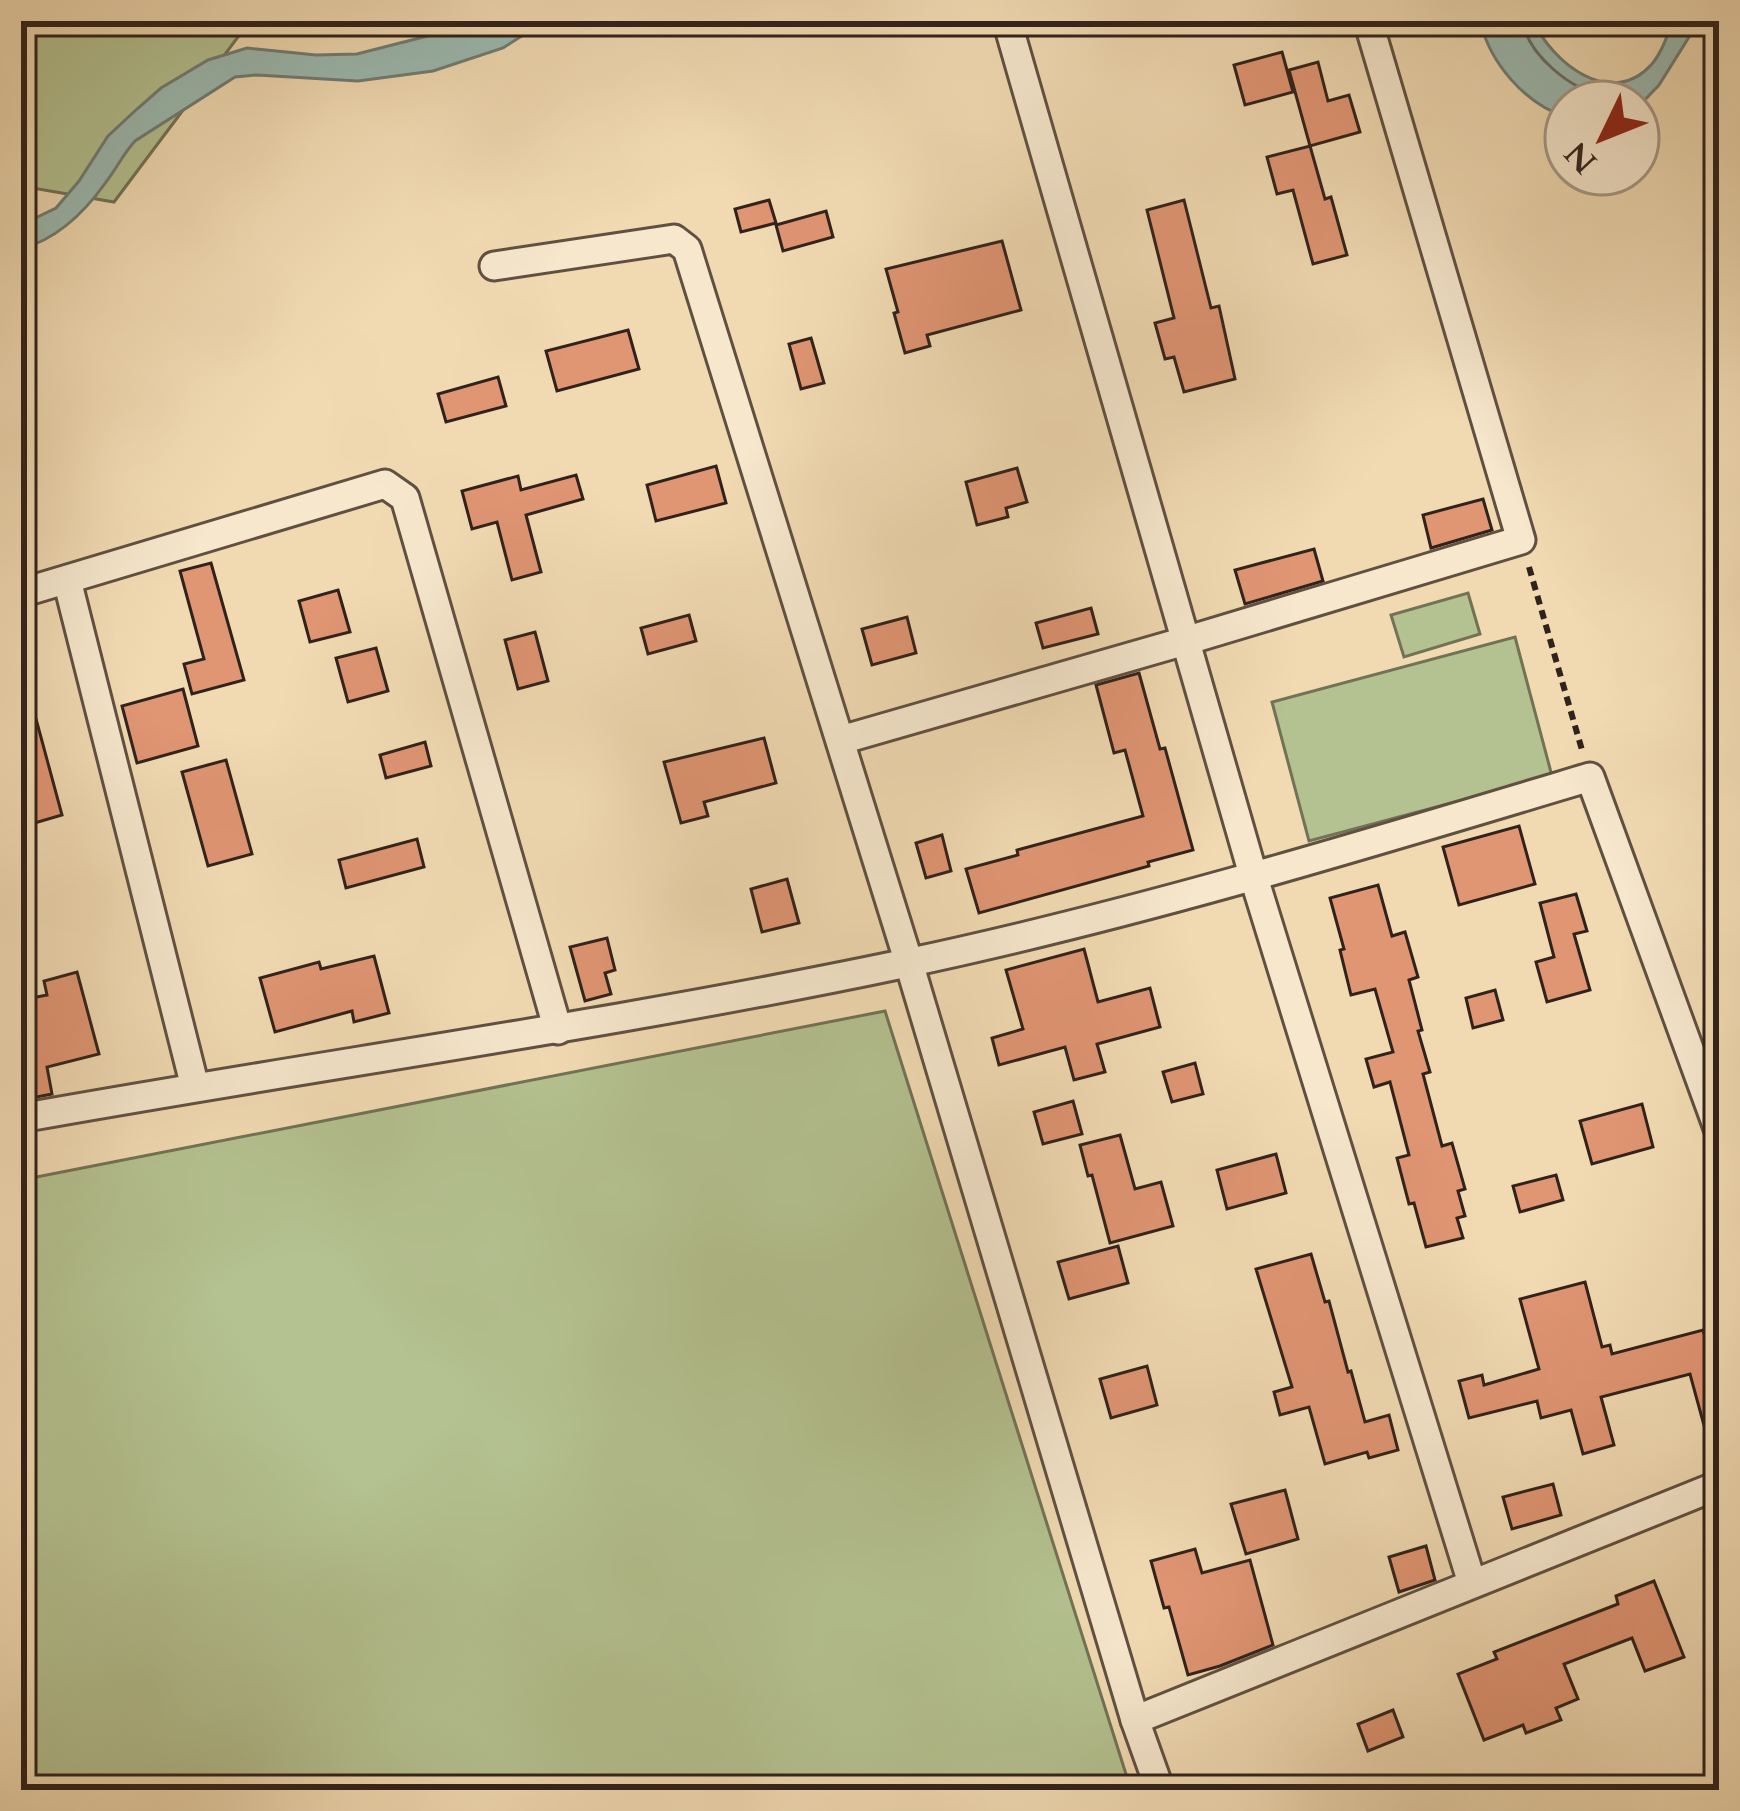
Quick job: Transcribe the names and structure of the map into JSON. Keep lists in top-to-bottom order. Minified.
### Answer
{"north":"bottom left"}
